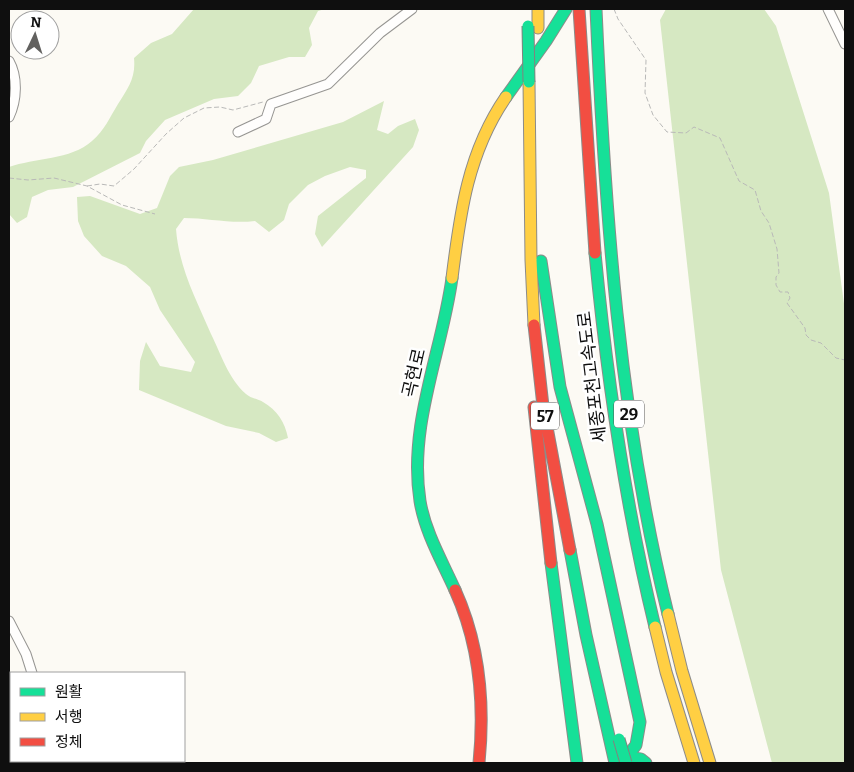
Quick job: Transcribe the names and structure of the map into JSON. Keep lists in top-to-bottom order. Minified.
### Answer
{"streets":{"main road":["곡현로","세종포천고속도로","29","57"]},"legend":["원활","서행","정체"],"north":"top"}
